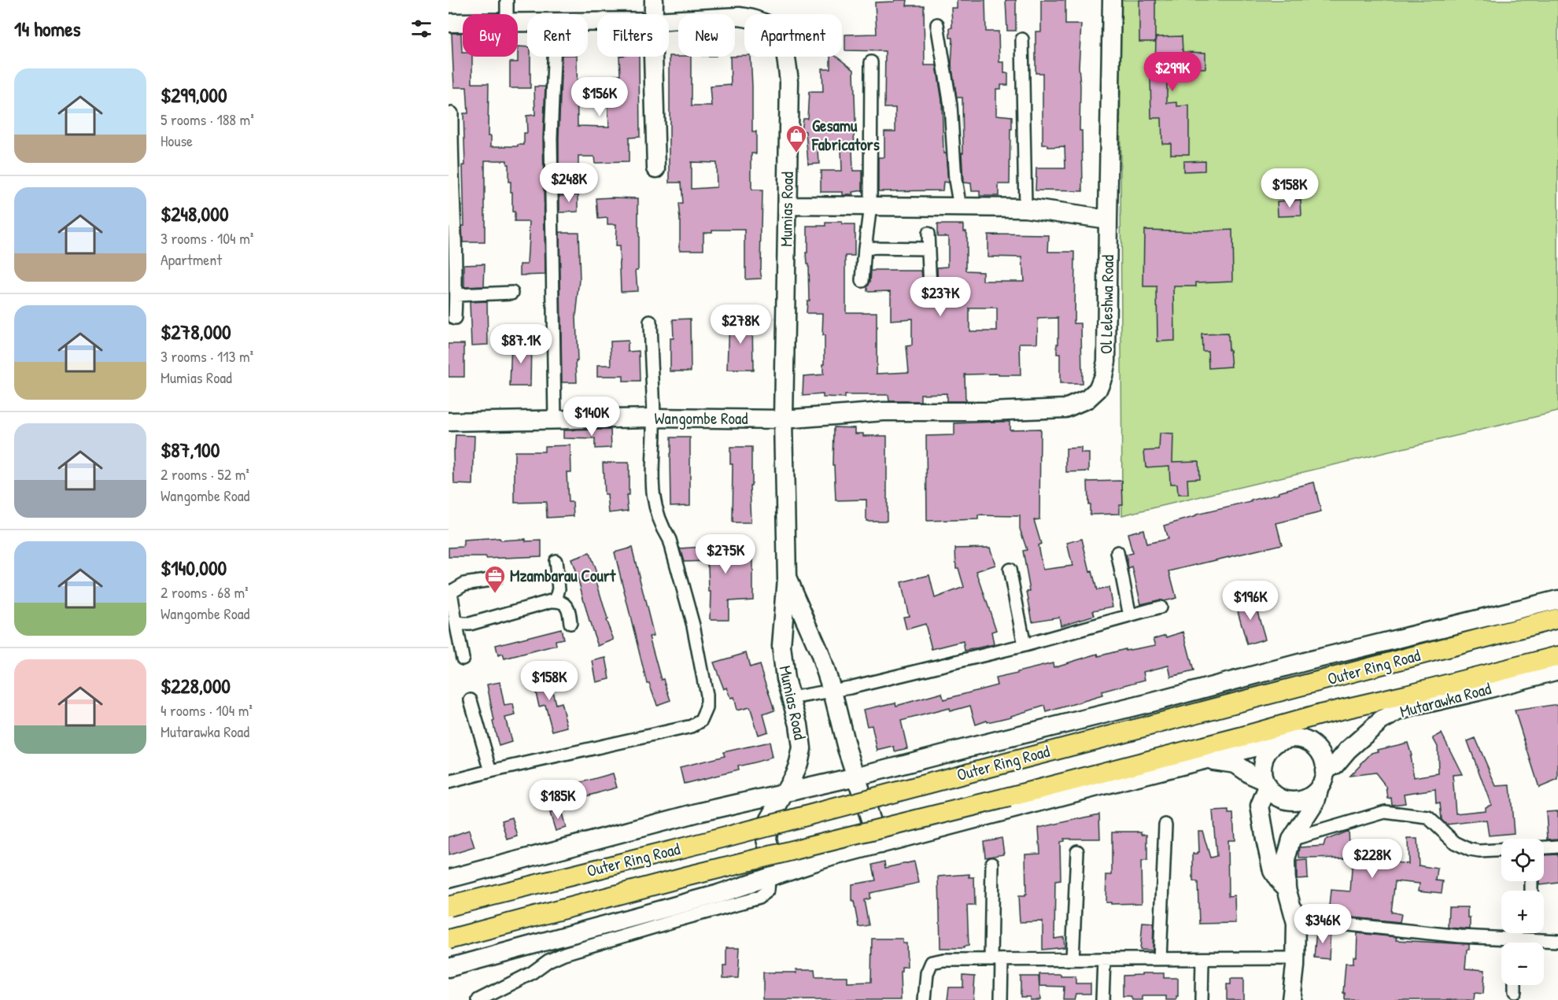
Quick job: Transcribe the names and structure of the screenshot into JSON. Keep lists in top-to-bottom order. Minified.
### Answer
{"streets":{"main road":["Mumias Road","Ol Leleshwa Road","Wangombe Road","Outer Ring Road","Mutarawka Road"]},"crossings":[["Mumias Road","Ol Leleshwa Road"],["Mumias Road","Wangombe Road"],["Mumias Road","Outer Ring Road"],["Ol Leleshwa Road","Wangombe Road"],["Outer Ring Road","Mutarawka Road"]],"places":{"shop":["Gesamu Fabricators"],"office":["Mzambarau Court"]},"page":{"heading":"14 homes","chip":["Buy","Rent","Filters","New","Apartment"],"price":["$299K","$156K","$248K","$158K","$237K","$278K","$87.1K","$140K","$275K","$196K","$158K","$185K","$228K","$346K"],"list":[{"name":"$299,000","note":"5 rooms · 188 m² · House"},{"name":"$248,000","note":"3 rooms · 104 m² · Apartment"},{"name":"$278,000","note":"3 rooms · 113 m² · Mumias Road"},{"name":"$87,100","note":"2 rooms · 52 m² · Wangombe Road"},{"name":"$140,000","note":"2 rooms · 68 m² · Wangombe Road"},{"name":"$228,000","note":"4 rooms · 104 m² · Mutarawka Road"}],"map_buttons":["+","−"]}}
